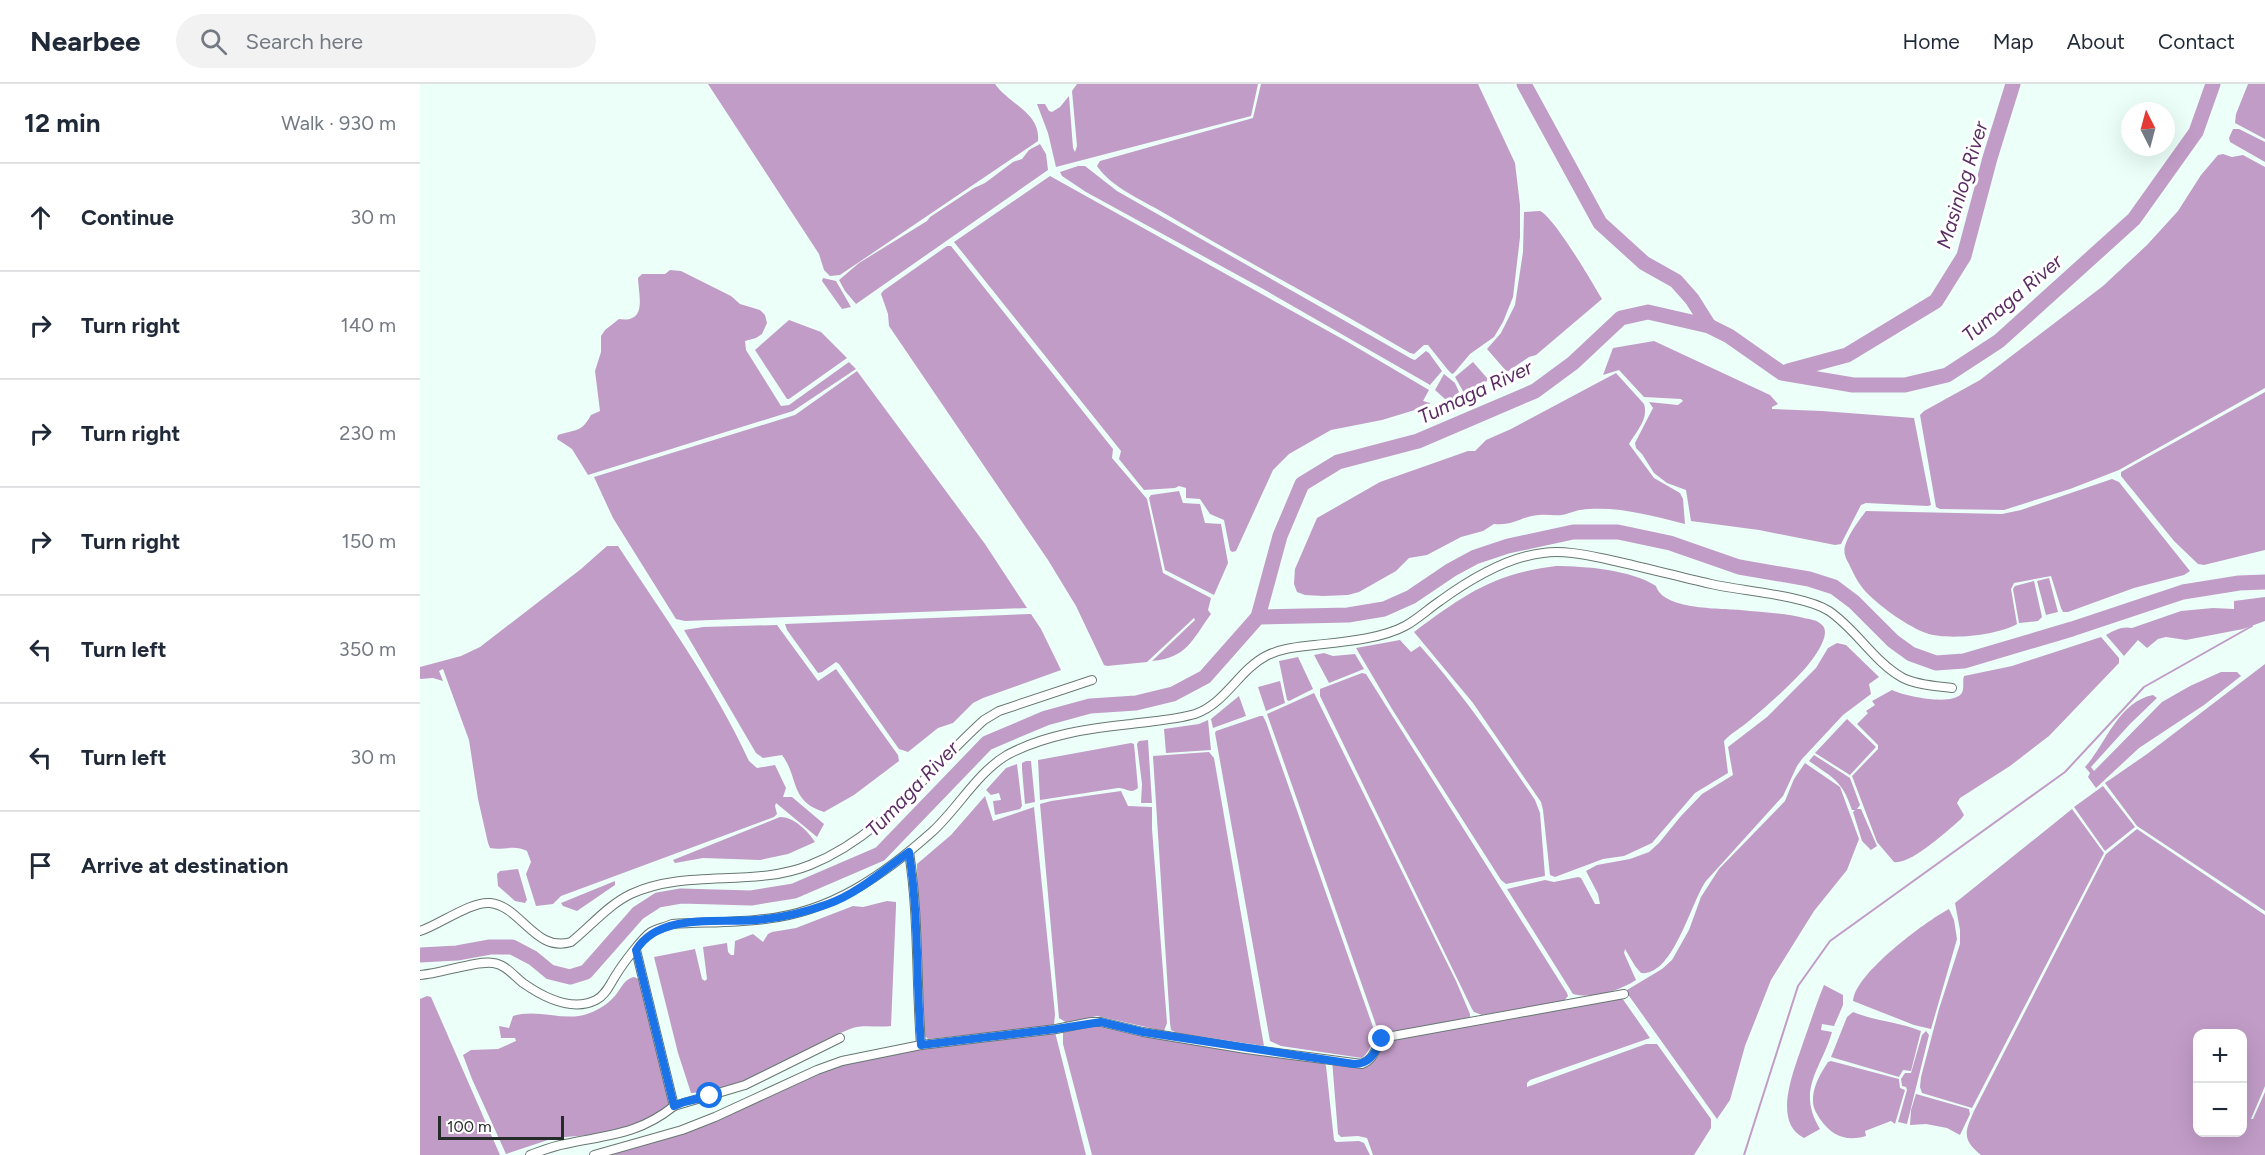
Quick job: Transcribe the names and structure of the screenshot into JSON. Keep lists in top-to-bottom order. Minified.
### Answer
{"water":["Masinlog River","Tumaga River"],"scale_bar":"100 m","north":"top","page":{"header":"Nearbee","search":"Search here","nav":["Home","Map","About","Contact"],"heading":["12 min","Walk · 930 m"],"list":[["Continue","30 m"],["Turn right","140 m"],["Turn right","230 m"],["Turn right","150 m"],["Turn left","350 m"],["Turn left","30 m"],"Arrive at destination"],"map_buttons":["+","−"],"scale":"100 m"}}
